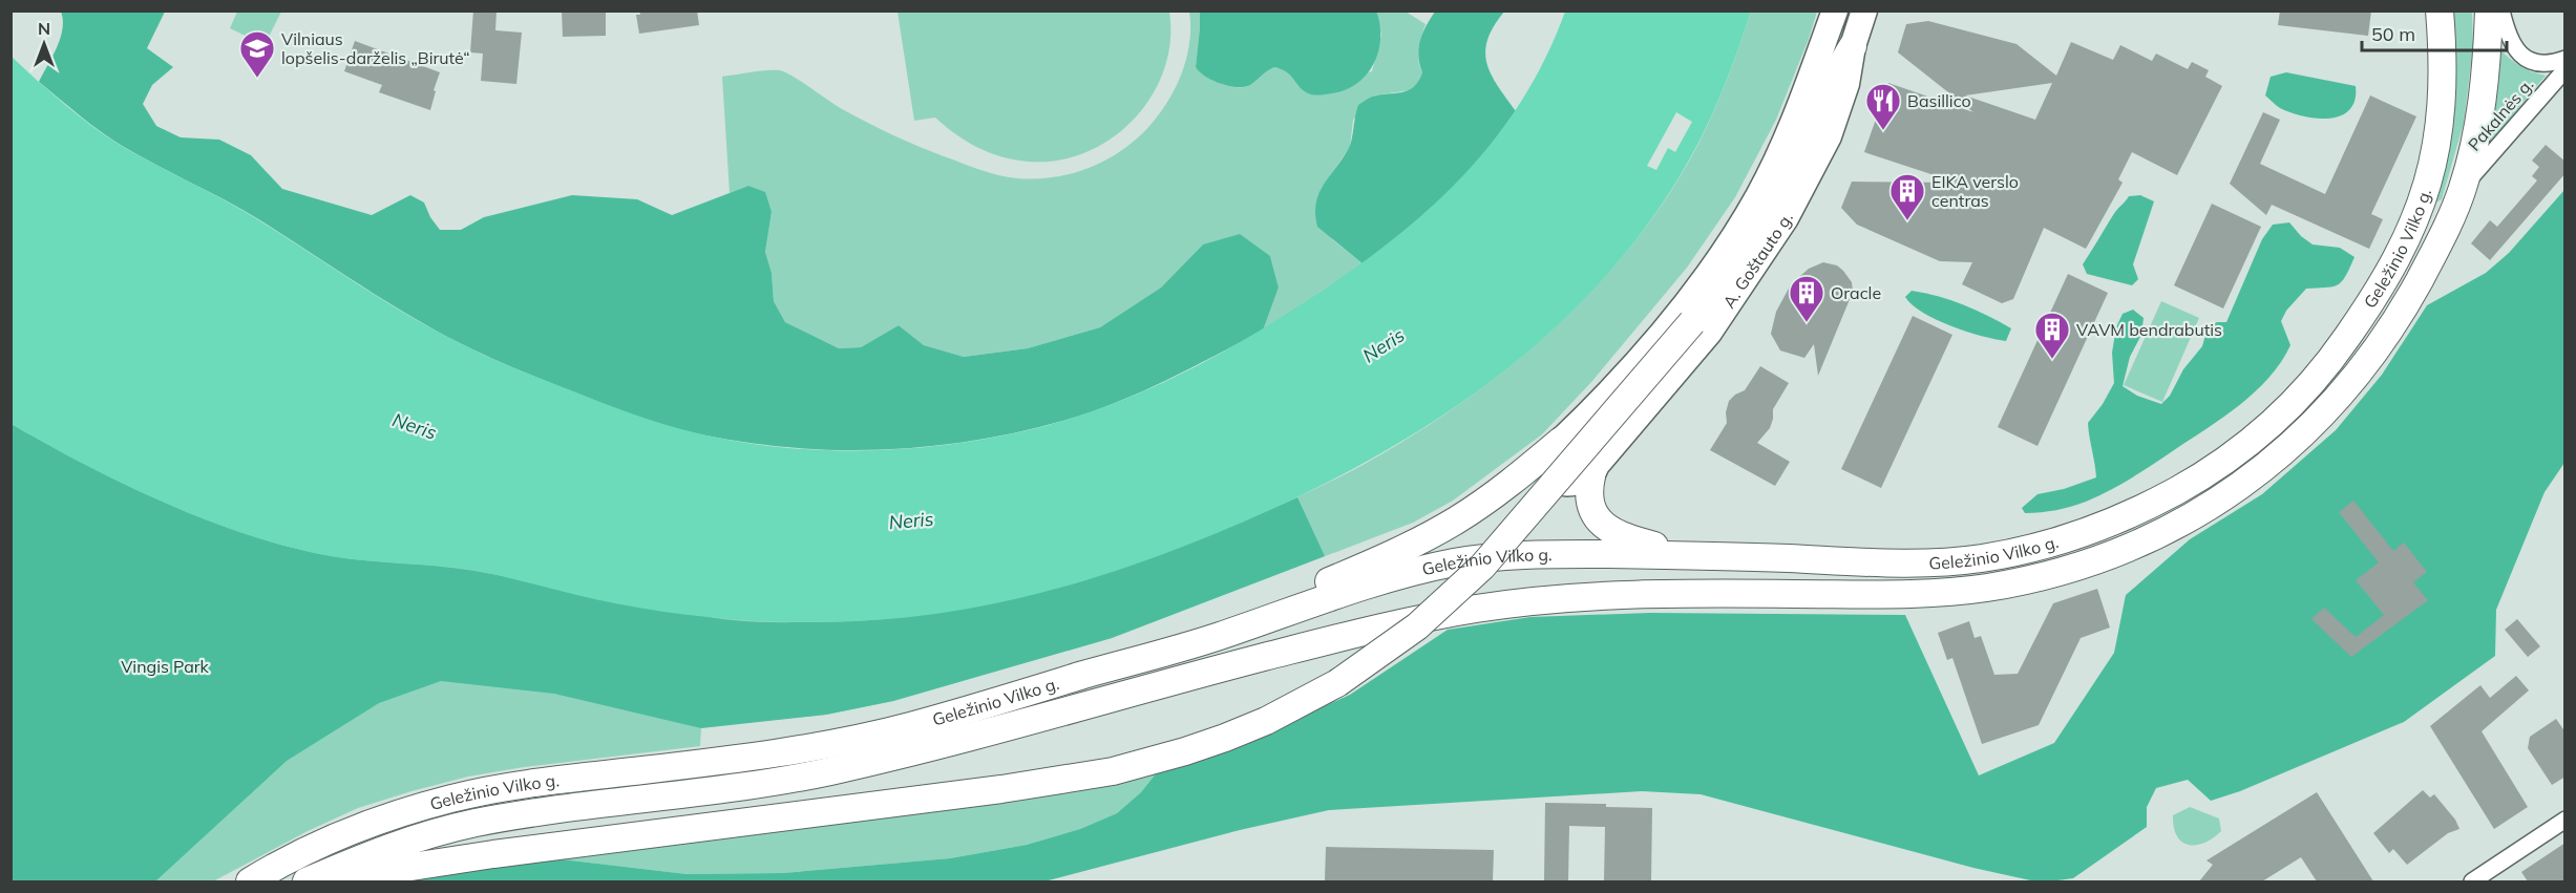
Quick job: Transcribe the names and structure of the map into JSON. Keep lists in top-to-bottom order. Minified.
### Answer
{"streets":{"highway":["Geležinio Vilko g."],"main road":["A. Goštauto g."],"street":["Pakalnės g."]},"crossings":[["Pakalnės g.","Geležinio Vilko g."]],"water":["Neris"],"parks":["Vingis Park"],"places":{"school or university":["Vilniaus lopšelis-darželis „Birutė“"],"restaurant":["Basillico"],"building":["EIKA verslo centras","Oracle","VAVM bendrabutis"]},"scale_bar":"50 m","north":"top"}
